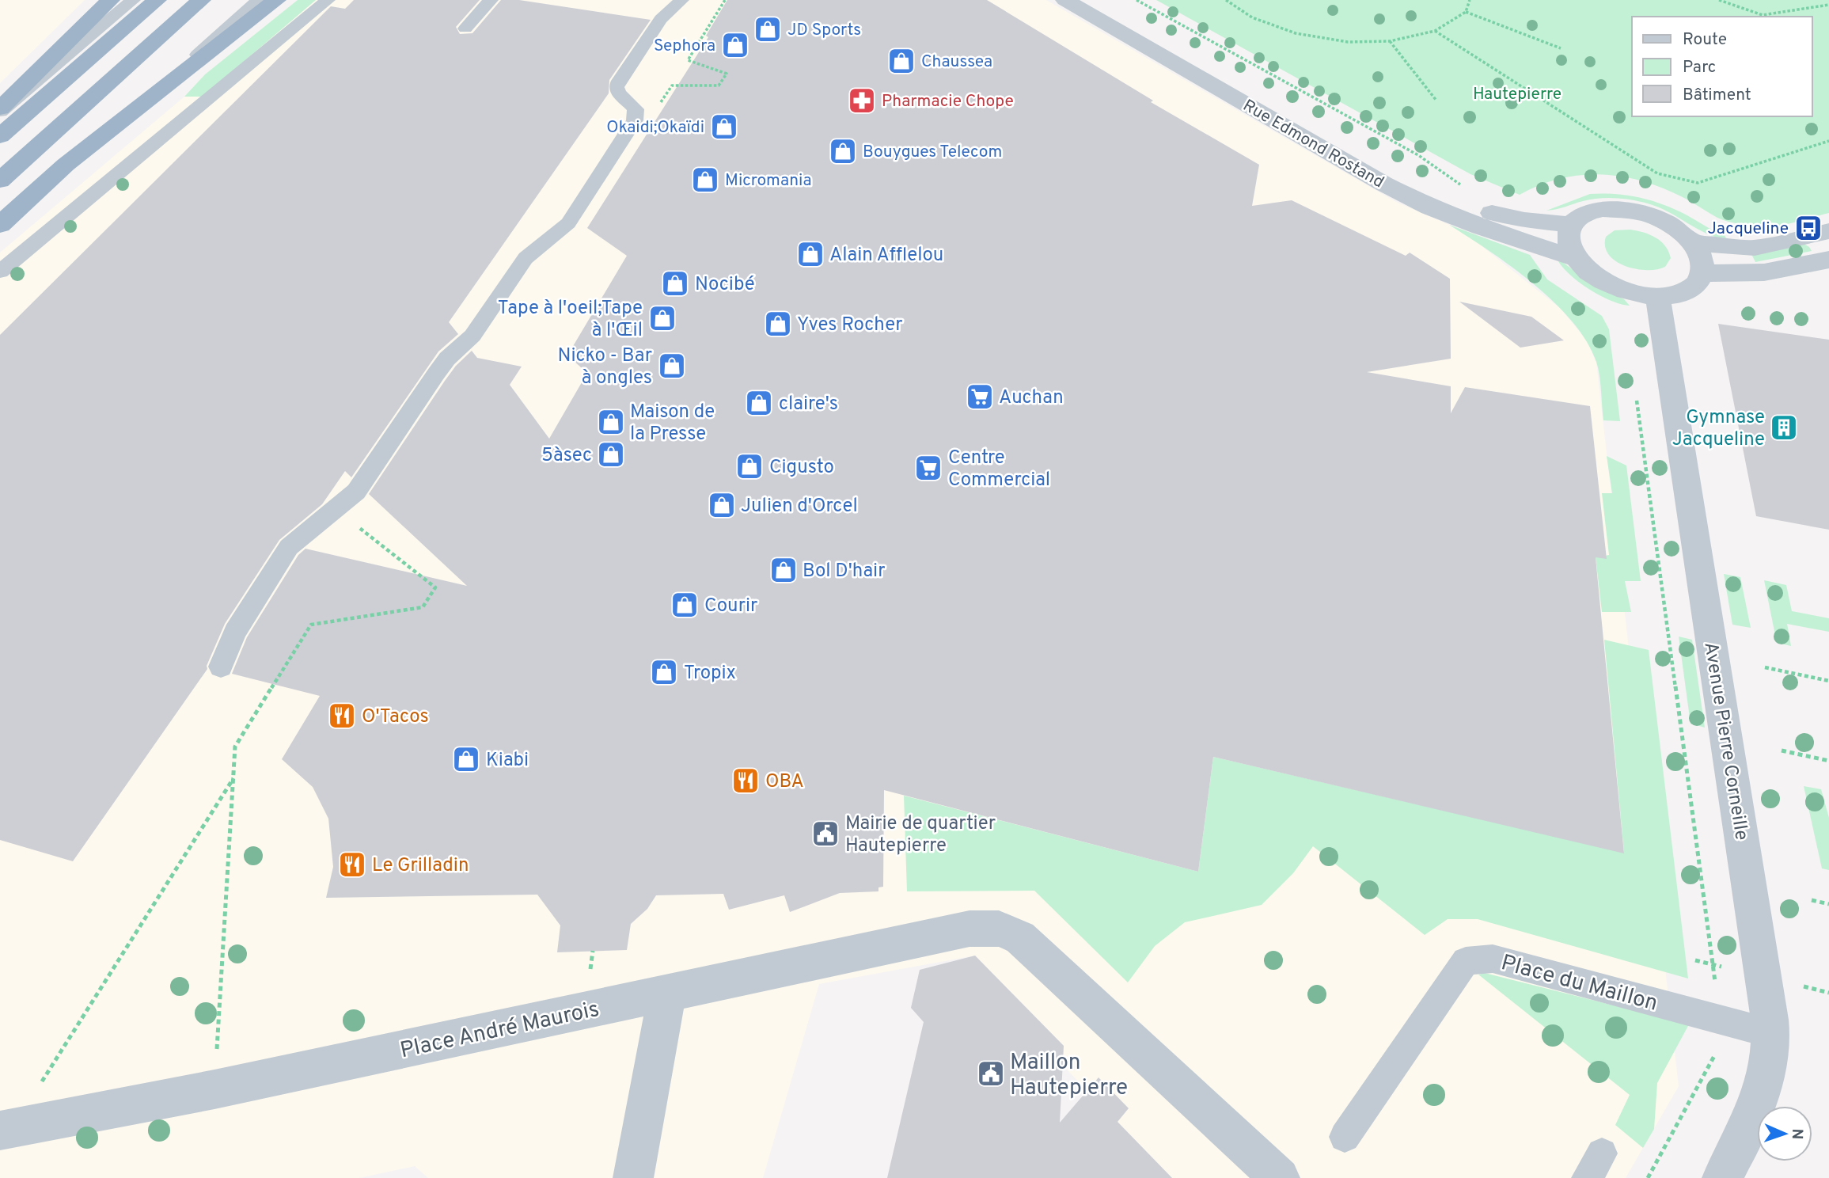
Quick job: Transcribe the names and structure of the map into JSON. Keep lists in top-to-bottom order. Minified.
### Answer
{"streets":{"street":["Rue Edmond Rostand","Avenue Pierre Corneille","Place André Maurois"],"lane":["Place du Maillon"]},"crossings":[["Rue Edmond Rostand","Avenue Pierre Corneille"],["Avenue Pierre Corneille","Place du Maillon"]],"parks":["Hautepierre"],"places":{"shop":["JD Sports","Sephora","Chaussea","Okaidi;Okaïdi","Bouygues Telecom","Micromania","Alain Afflelou","Nocibé","Tape à l'oeil;Tape à l'Œil","Yves Rocher","Nicko - Bar à ongles","claire's","Maison de la Presse","5àsec","Cigusto","Julien d'Orcel","Bol D'hair","Courir","Tropix","Kiabi"],"pharmacy":["Pharmacie Chope"],"bus stop":["Jacqueline"],"supermarket":["Auchan","Centre Commercial"],"building":["Gymnase Jacqueline"],"restaurant":["O'Tacos","OBA","Le Grilladin"],"public building":["Mairie de quartier Hautepierre","Maillon Hautepierre"]},"legend":["Route","Parc","Bâtiment"],"north":"right"}
